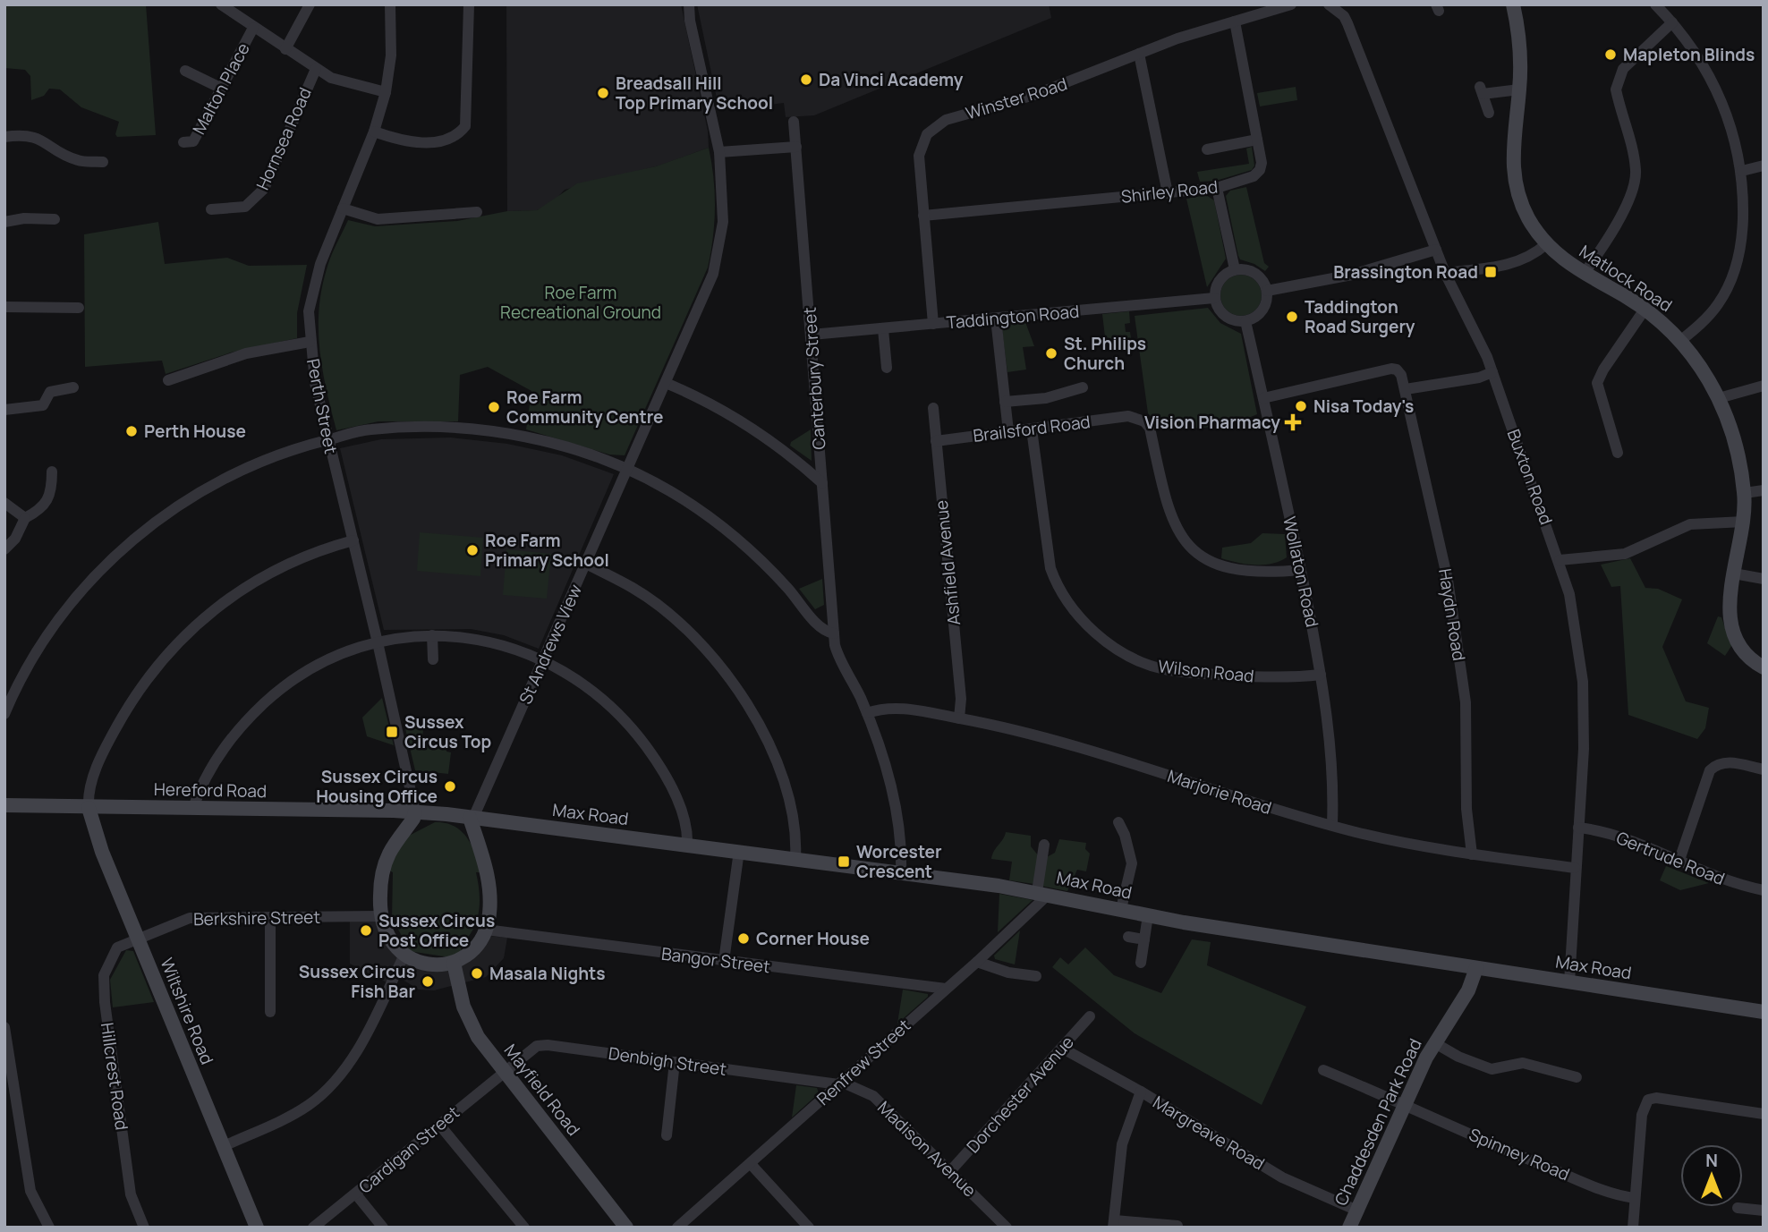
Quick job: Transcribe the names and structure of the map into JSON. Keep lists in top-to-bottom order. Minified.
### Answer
{"streets":{"street":["Malton Place","Winster Road","Hornsea Road","Shirley Road","Matlock Road","Taddington Road","Canterbury Street","Perth Street","Brailsford Road","Buxton Road","Ashfield Avenue","Wollaton Road","Haydn Road","St Andrews View","Wilson Road","Hereford Road","Marjorie Road","Max Road","Gertrude Road","Berkshire Street","Bangor Street","Wiltshire Road","Denbigh Street","Renfrew Street","Hillcrest Road","Mayfield Road","Dorchester Avenue","Chaddesden Park Road","Margreave Road","Madison Avenue","Cardigan Street","Spinney Road"]},"crossings":[["Winster Road","Shirley Road"],["Winster Road","Taddington Road"],["Taddington Road","Canterbury Street"],["Taddington Road","Wollaton Road"],["Perth Street","St Andrews View"],["Perth Street","Hereford Road"],["Perth Street","Max Road"],["Perth Street","Berkshire Street"],["Perth Street","Bangor Street"],["Perth Street","Mayfield Road"],["Brailsford Road","Ashfield Avenue"],["Brailsford Road","Wollaton Road"],["Brailsford Road","Wilson Road"],["Buxton Road","Marjorie Road"],["Buxton Road","Max Road"],["Buxton Road","Gertrude Road"],["Ashfield Avenue","Marjorie Road"],["Wollaton Road","Wilson Road"],["Wollaton Road","Marjorie Road"],["Haydn Road","Marjorie Road"],["St Andrews View","Hereford Road"],["St Andrews View","Max Road"],["St Andrews View","Berkshire Street"],["St Andrews View","Bangor Street"],["St Andrews View","Mayfield Road"],["Hereford Road","Max Road"],["Hereford Road","Berkshire Street"],["Hereford Road","Bangor Street"],["Hereford Road","Wiltshire Road"],["Hereford Road","Mayfield Road"],["Max Road","Berkshire Street"],["Max Road","Bangor Street"],["Max Road","Renfrew Street"],["Max Road","Mayfield Road"],["Max Road","Chaddesden Park Road"],["Berkshire Street","Bangor Street"],["Berkshire Street","Wiltshire Road"],["Berkshire Street","Hillcrest Road"],["Berkshire Street","Mayfield Road"],["Bangor Street","Renfrew Street"],["Bangor Street","Mayfield Road"],["Wiltshire Road","Hillcrest Road"],["Denbigh Street","Renfrew Street"],["Denbigh Street","Mayfield Road"],["Denbigh Street","Madison Avenue"],["Denbigh Street","Cardigan Street"],["Renfrew Street","Madison Avenue"],["Mayfield Road","Cardigan Street"],["Dorchester Avenue","Margreave Road"],["Dorchester Avenue","Madison Avenue"],["Chaddesden Park Road","Margreave Road"],["Chaddesden Park Road","Spinney Road"]],"parks":["Roe Farm Recreational Ground"],"places":{"other":["Mapleton Blinds","Da Vinci Academy","Breadsall Hill Top Primary School","Taddington Road Surgery","St. Philips Church","Nisa Today's","Roe Farm Community Centre","Perth House","Roe Farm Primary School","Sussex Circus Housing Office","Sussex Circus Post Office","Corner House","Masala Nights","Sussex Circus Fish Bar"],"transit":["Brassington Road","Sussex Circus Top","Worcester Crescent"],"health":["Vision Pharmacy"]},"north":"top"}
